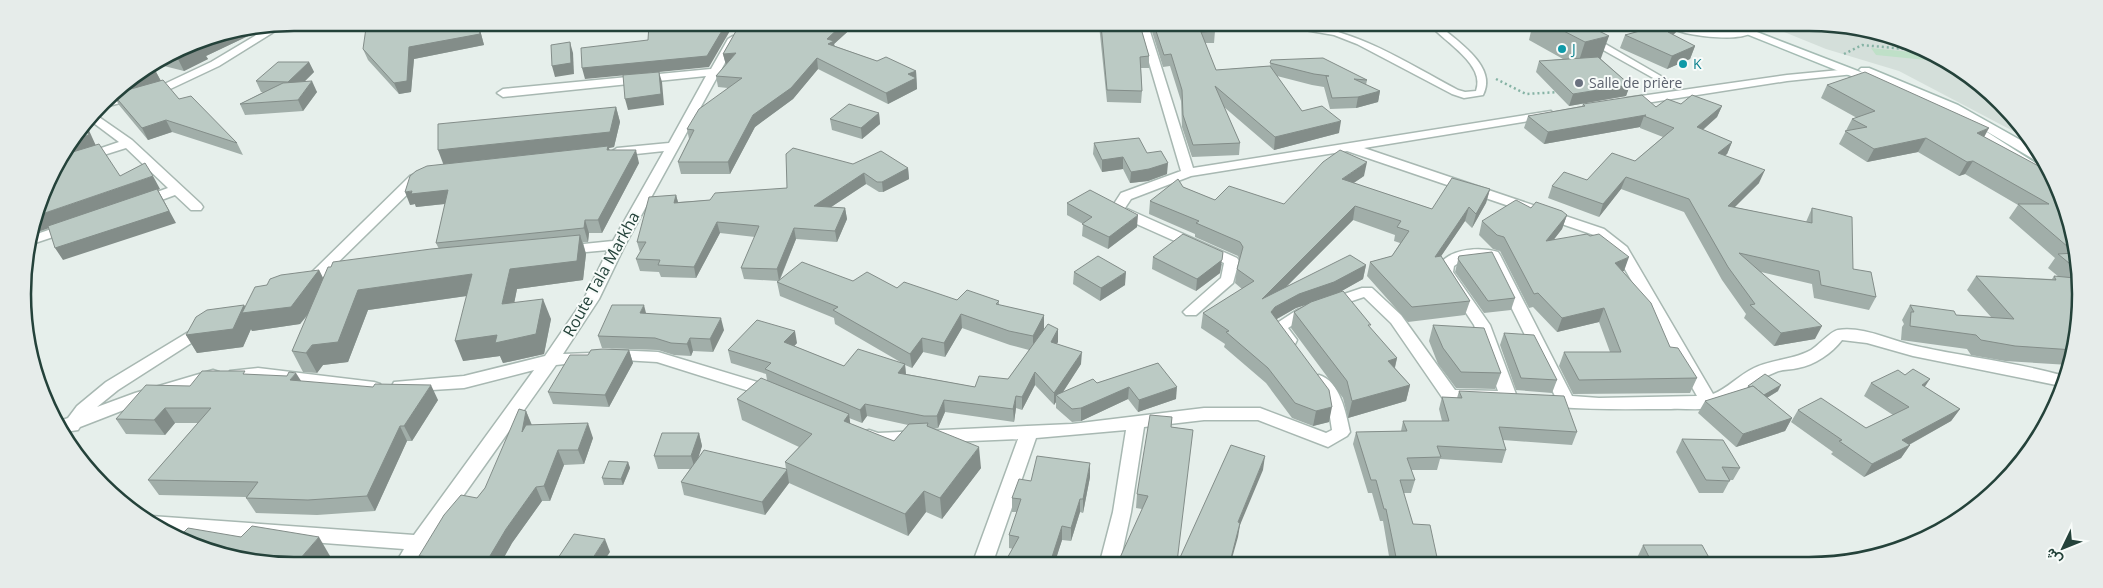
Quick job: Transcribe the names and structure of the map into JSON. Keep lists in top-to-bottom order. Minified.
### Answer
{"streets":{"street":["Route Tala Markha"]},"places":["J","K","Salle de prière"],"north":"bottom left"}
